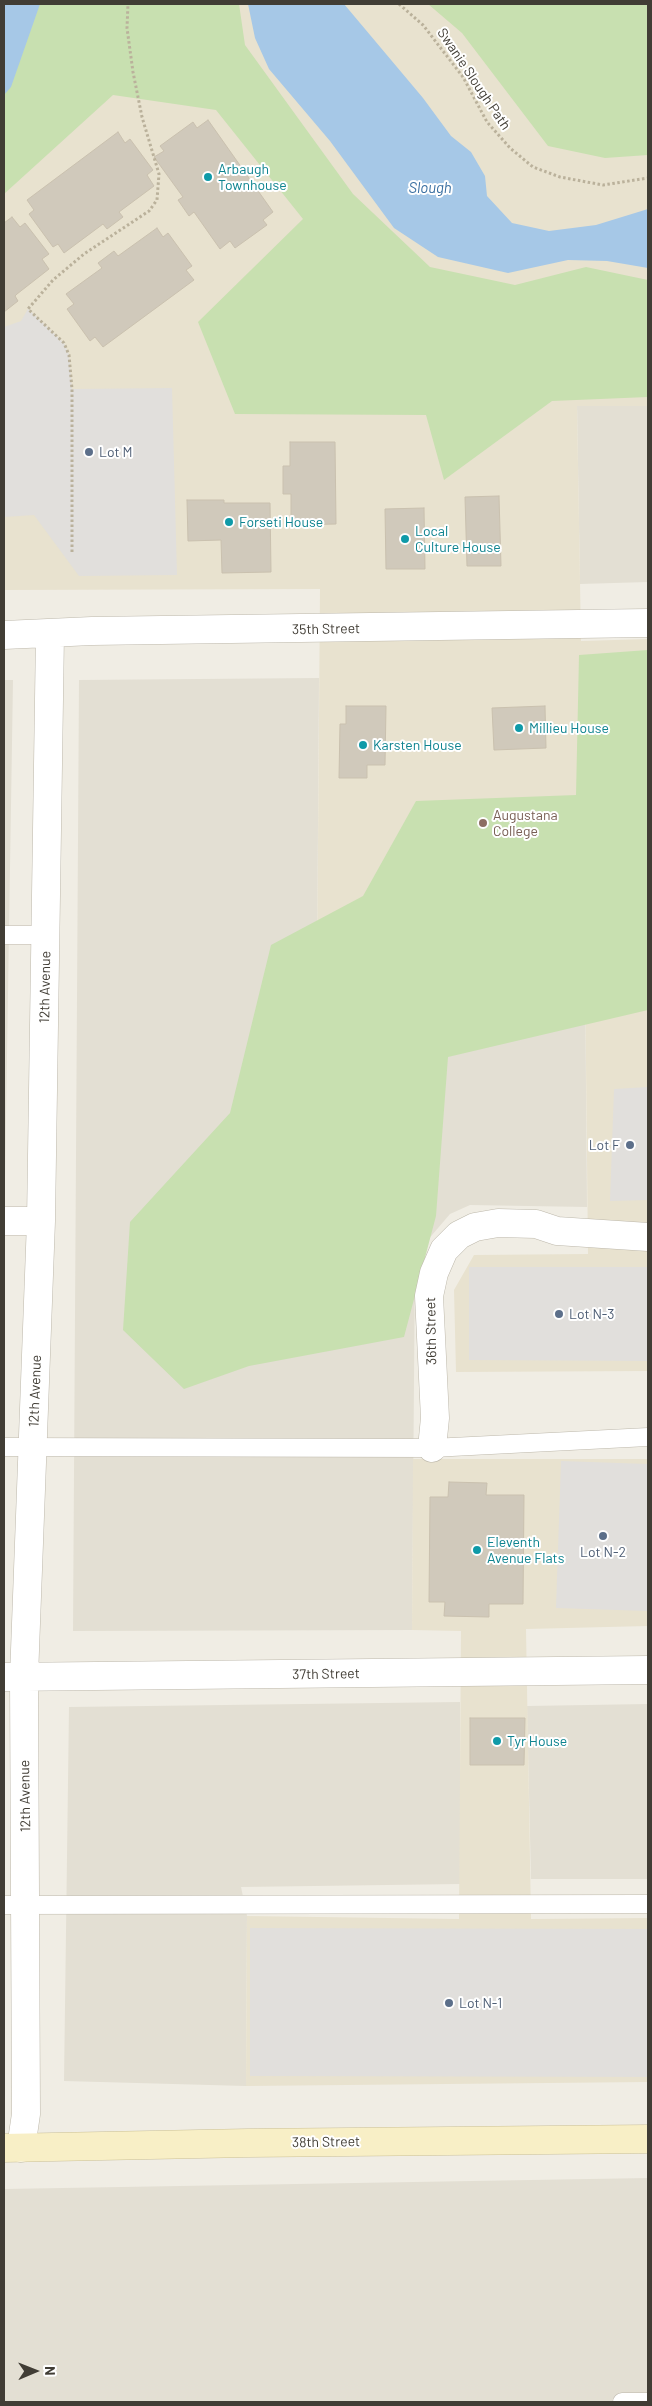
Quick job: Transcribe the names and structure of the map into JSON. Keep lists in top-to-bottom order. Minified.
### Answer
{"streets":{"street":["35th Street","12th Avenue","36th Street","37th Street","38th Street"],"path":["Swanie Slough Path"]},"crossings":[["35th Street","12th Avenue"],["12th Avenue","37th Street"],["12th Avenue","38th Street"]],"water":["Slough"],"places":["Arbaugh Townhouse","Lot M","Forseti House","Local Culture House","Millieu House","Karsten House","Augustana College","Lot F","Lot N-3","Lot N-2","Eleventh Avenue Flats","Tyr House","Lot N-1"],"north":"right"}
